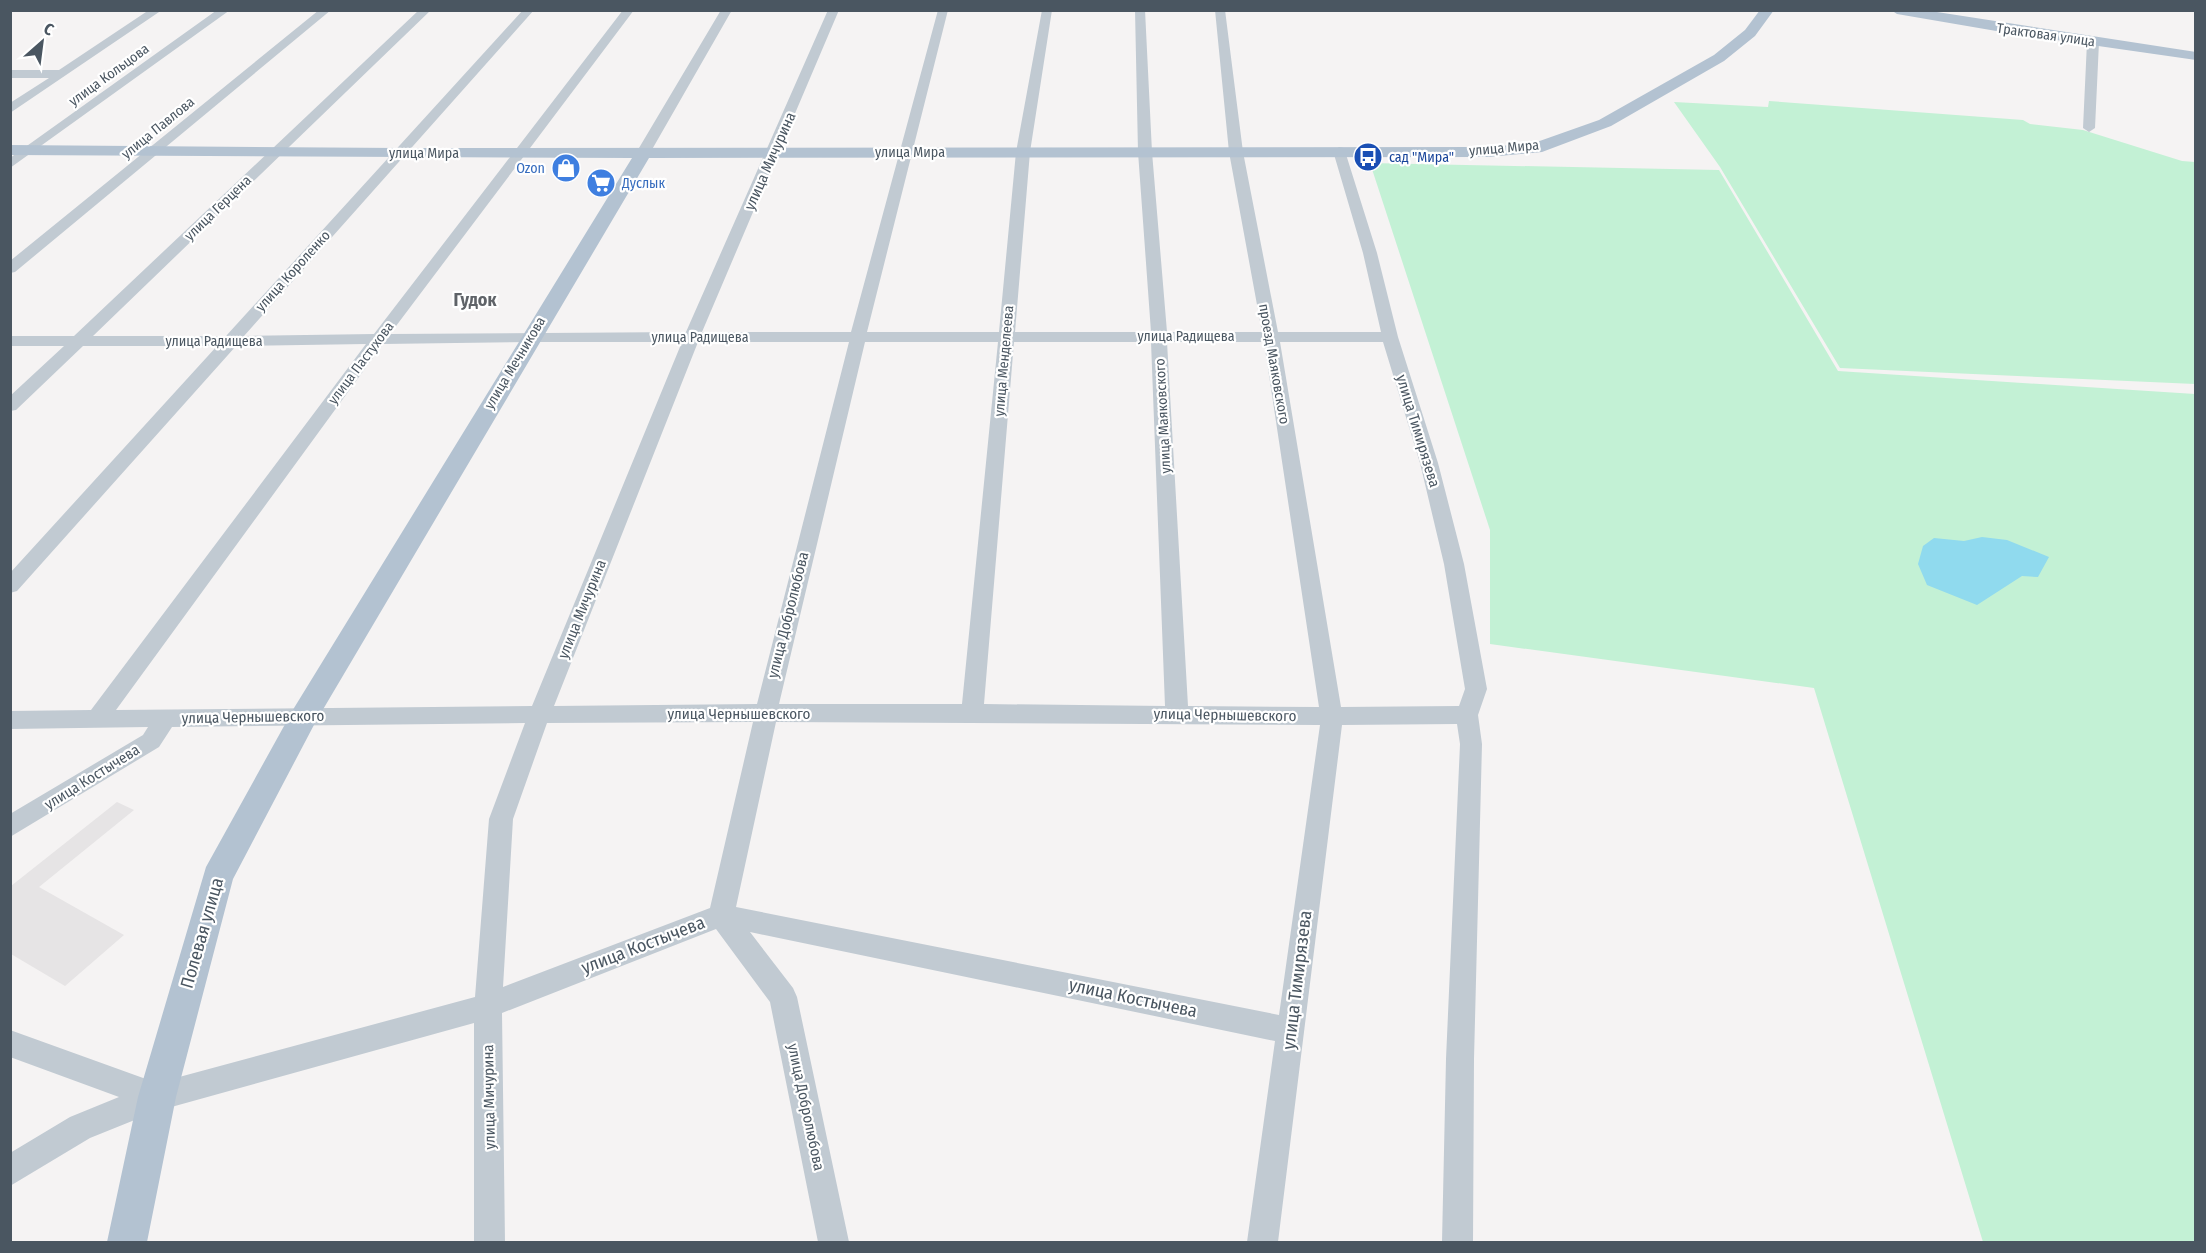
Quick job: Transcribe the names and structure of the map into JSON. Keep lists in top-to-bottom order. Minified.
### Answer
{"streets":{"main road":["Трактовая улица","улица Мира","улица Мечникова","Полевая улица"],"street":["улица Кольцова","улица Павлова","улица Мичурина","улица Герцена","улица Короленко","улица Радищева","улица Менделеева","улица Пастухова","проезд Маяковского","улица Маяковского","улица Тимирязева","улица Добролюбова","улица Чернышевского","улица Костычева"]},"crossings":[["улица Кольцова","улица Мира"],["улица Павлова","улица Мира"],["улица Мира","улица Мичурина"],["улица Мира","улица Герцена"],["улица Мира","улица Короленко"],["улица Мира","улица Менделеева"],["улица Мира","улица Пастухова"],["улица Мира","улица Мечникова"],["улица Мира","проезд Маяковского"],["улица Мира","улица Маяковского"],["улица Мира","улица Тимирязева"],["улица Мира","улица Добролюбова"],["улица Мичурина","улица Радищева"],["улица Мичурина","улица Чернышевского"],["улица Мичурина","улица Костычева"],["улица Герцена","улица Радищева"],["улица Короленко","улица Радищева"],["улица Радищева","улица Менделеева"],["улица Радищева","улица Пастухова"],["улица Радищева","улица Мечникова"],["улица Радищева","проезд Маяковского"],["улица Радищева","улица Маяковского"],["улица Радищева","улица Тимирязева"],["улица Радищева","улица Добролюбова"],["улица Менделеева","улица Чернышевского"],["улица Пастухова","улица Чернышевского"],["улица Мечникова","улица Чернышевского"],["улица Мечникова","Полевая улица"],["проезд Маяковского","улица Тимирязева"],["проезд Маяковского","улица Чернышевского"],["улица Маяковского","улица Чернышевского"],["улица Тимирязева","улица Чернышевского"],["улица Тимирязева","улица Костычева"],["улица Добролюбова","улица Чернышевского"],["улица Добролюбова","улица Костычева"],["улица Чернышевского","улица Костычева"],["улица Чернышевского","Полевая улица"],["улица Костычева","Полевая улица"]],"districts":["Гудок"],"places":{"bus stop":["сад \"Мира\""],"shop":["Ozon"],"supermarket":["Дуслык"]},"north":"top right"}
